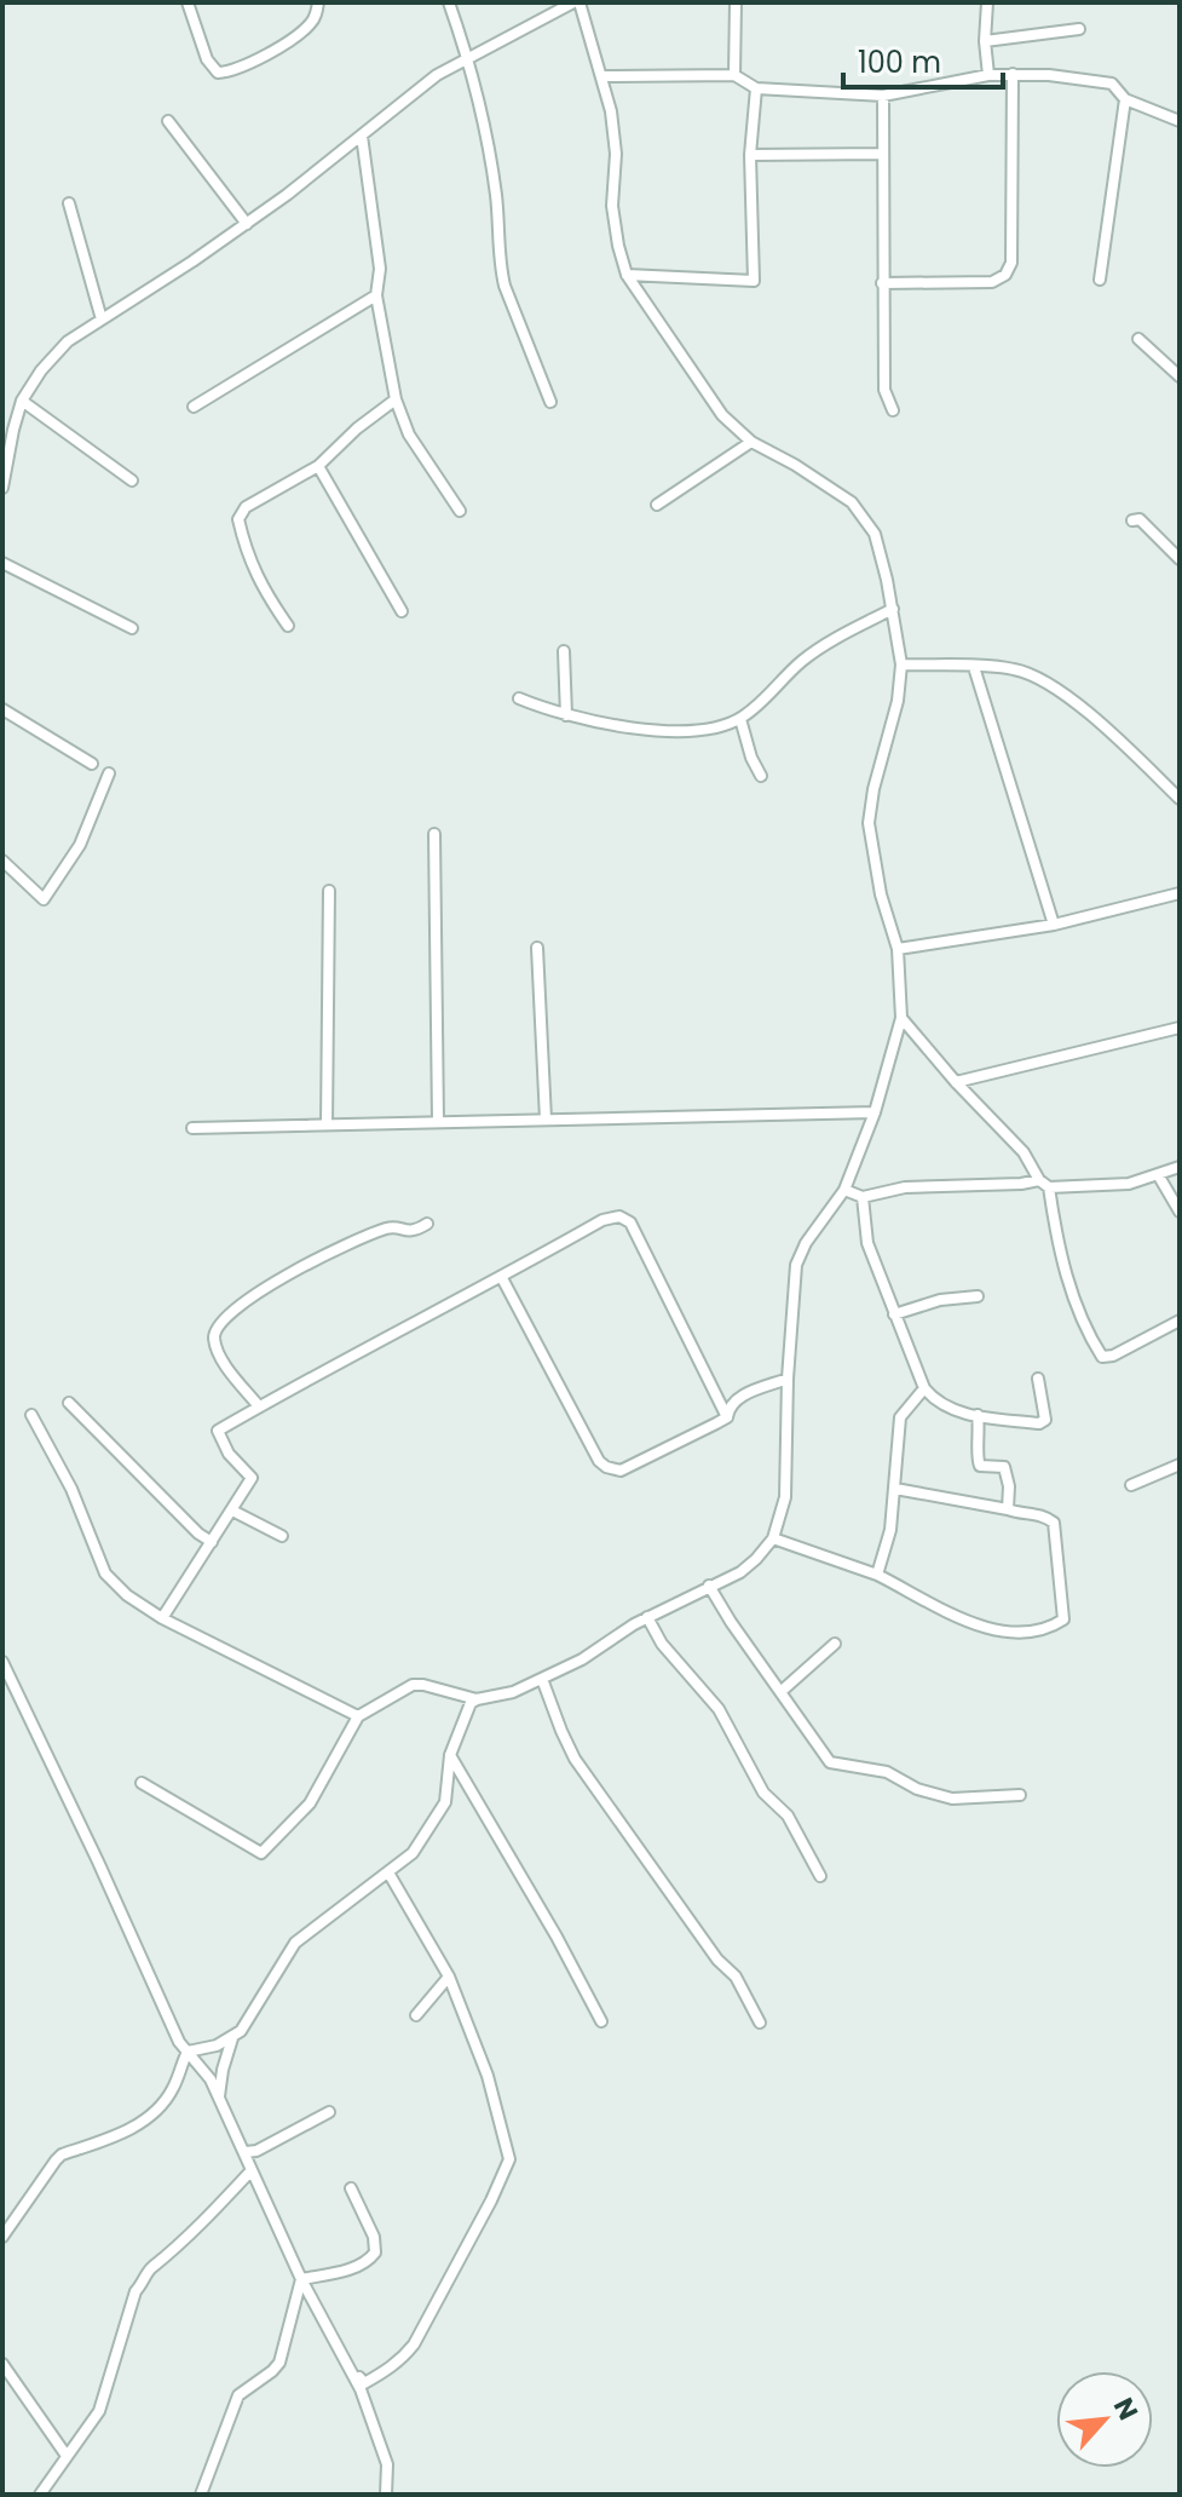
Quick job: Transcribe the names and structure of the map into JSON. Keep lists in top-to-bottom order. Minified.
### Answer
{"scale_bar":"100 m","north":"top right"}
